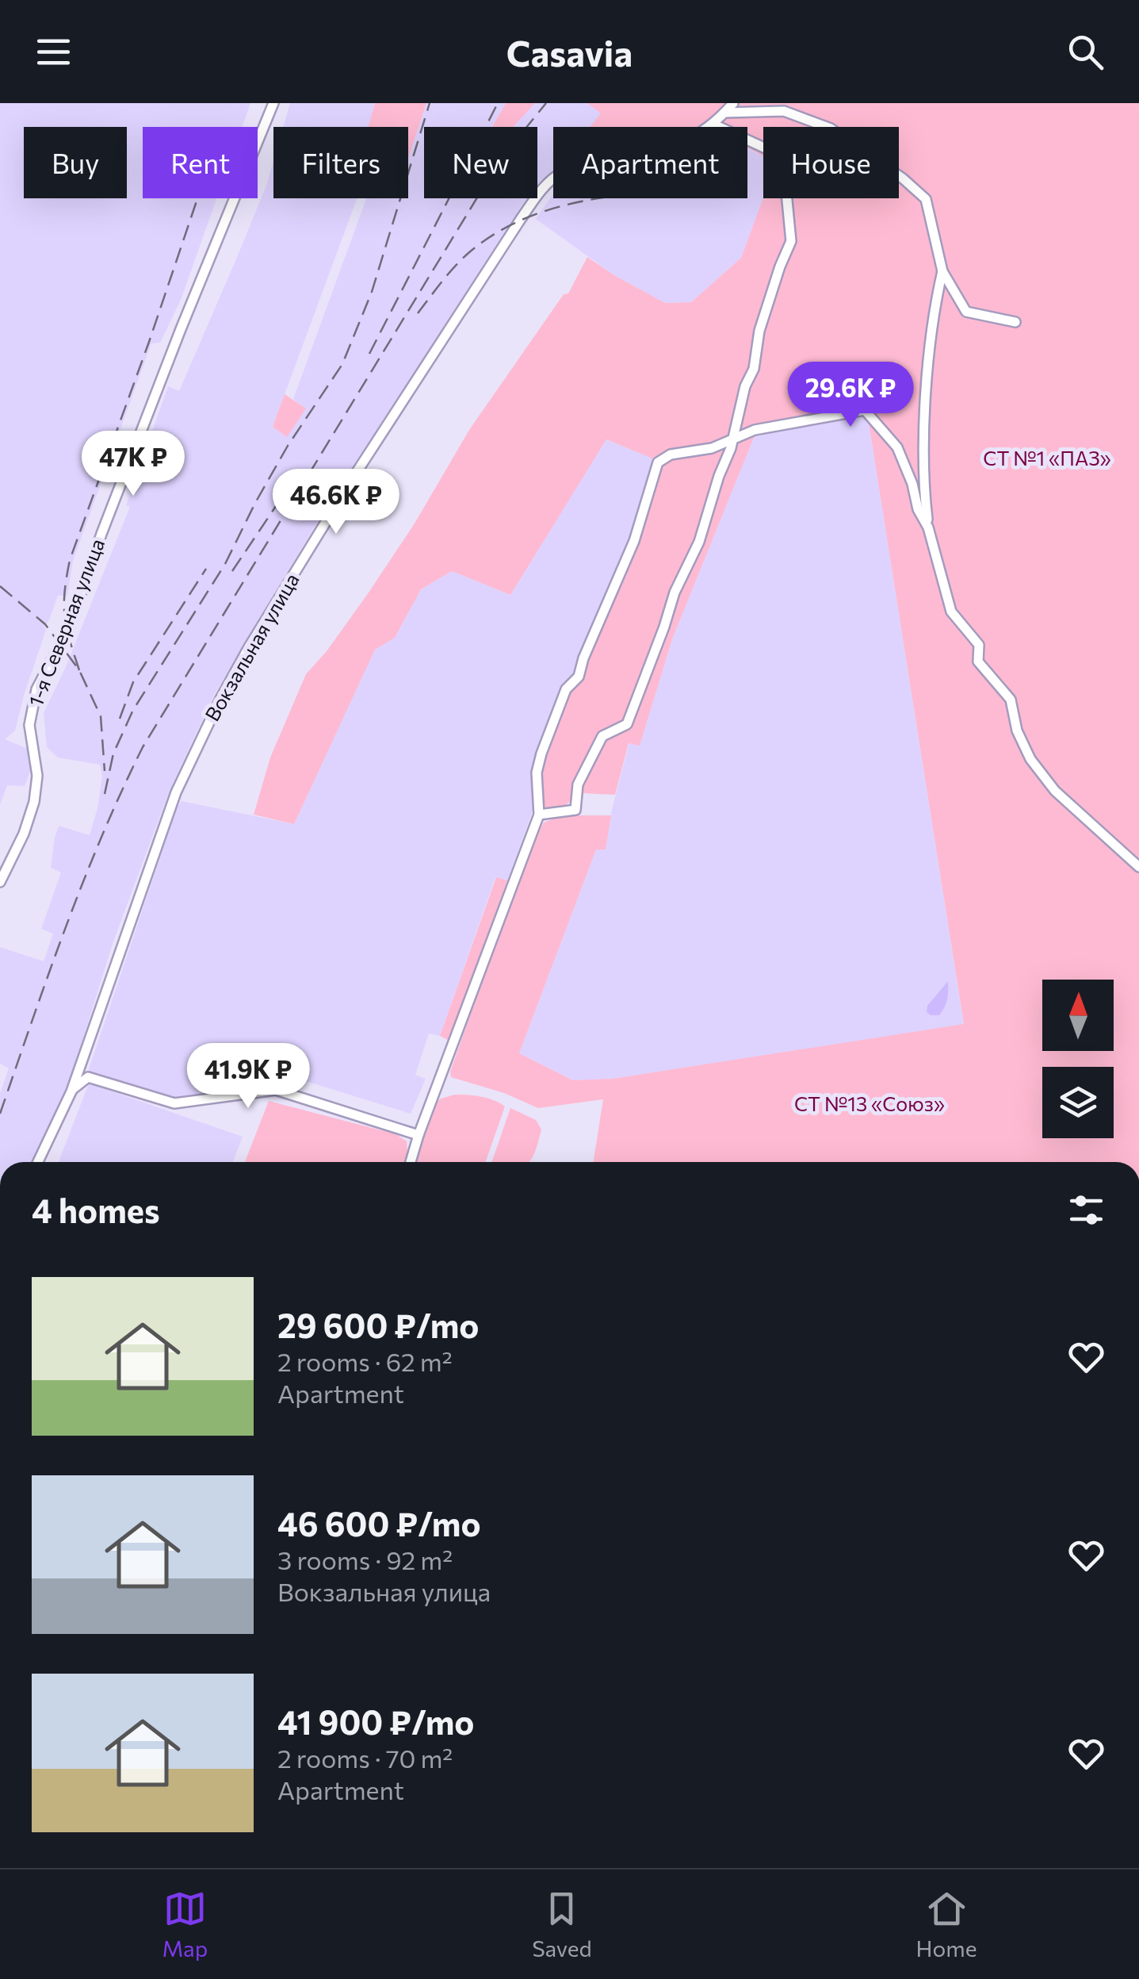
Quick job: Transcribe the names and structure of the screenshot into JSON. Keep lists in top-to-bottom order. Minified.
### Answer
{"streets":{"street":["1-я Северная улица","Вокзальная улица"]},"parks":["СТ №1 «ПАЗ»","СТ №13 «Союз»"],"north":"top","page":{"header":"Casavia","chip":["Buy","Rent","Filters","New","Apartment","House"],"price":["29.6K ₽","47K ₽","46.6K ₽","41.9K ₽"],"heading":"4 homes","list":[{"name":"29 600 ₽/mo","note":"2 rooms · 62 m² · Apartment"},{"name":"46 600 ₽/mo","note":"3 rooms · 92 m² · Вокзальная улица"},{"name":"41 900 ₽/mo","note":"2 rooms · 70 m² · Apartment"}],"tabs":["Map","Saved","Home"]}}
